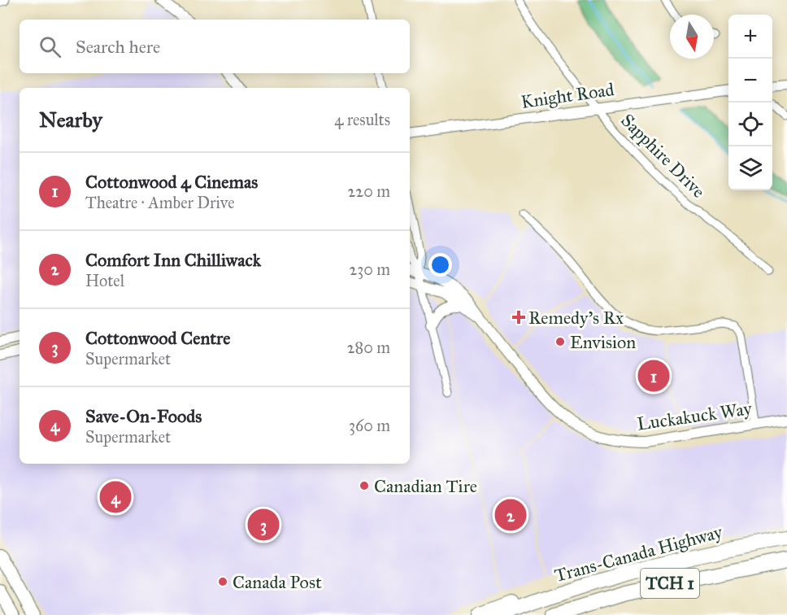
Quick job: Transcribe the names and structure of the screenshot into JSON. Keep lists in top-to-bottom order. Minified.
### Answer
{"streets":{"highway":["Trans-Canada Highway","TCH 1"],"street":["Knight Road","Sapphire Drive","Luckakuck Way"]},"crossings":[["Knight Road","Sapphire Drive"]],"places":{"health":["Remedy's Rx"],"other":["Envision","Canadian Tire","Canada Post"]},"north":"bottom","page":{"map_buttons":["+","−"],"search":"Search here","heading":["Nearby","4 results"],"list":[{"mark":"1","name":"Cottonwood 4 Cinemas","note":"Theatre · Amber Drive","value":"220 m"},{"mark":"2","name":"Comfort Inn Chilliwack","note":"Hotel","value":"230 m"},{"mark":"3","name":"Cottonwood Centre","note":"Supermarket","value":"280 m"},{"mark":"4","name":"Save-On-Foods","note":"Supermarket","value":"360 m"}],"pins":["1","4","2","3"]}}
